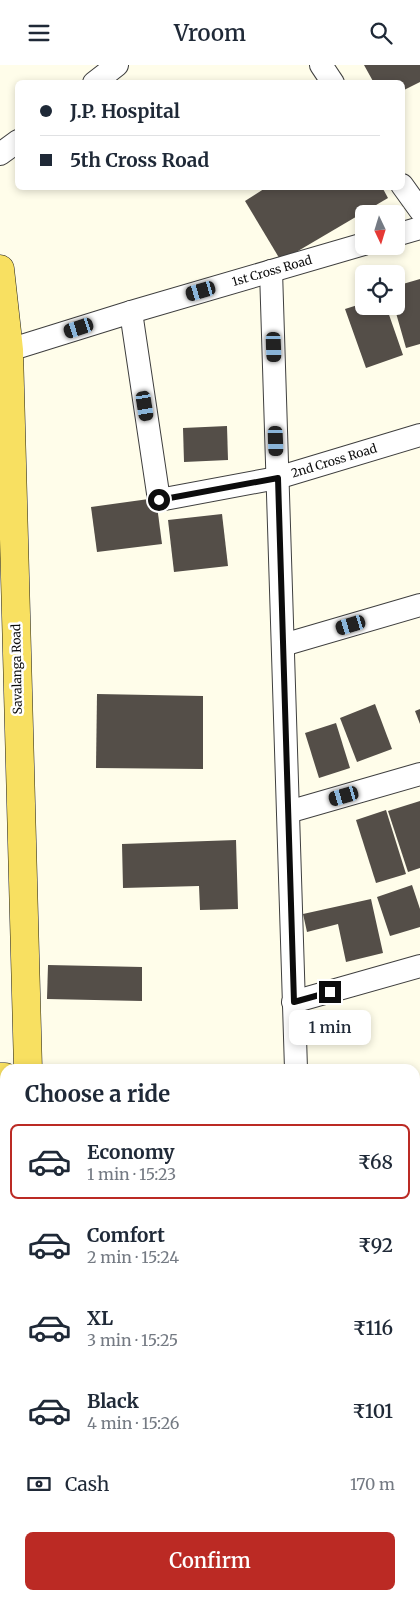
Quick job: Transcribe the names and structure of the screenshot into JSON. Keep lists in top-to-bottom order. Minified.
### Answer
{"streets":{"main road":["Savalanga Road"],"street":["1st Cross Road","2nd Cross Road"]},"crossings":[["1st Cross Road","2nd Cross Road"],["1st Cross Road","Savalanga Road"]],"north":"bottom","page":{"header":"Vroom","banner":["J.P. Hospital","5th Cross Road"],"bubble":"1 min","heading":"Choose a ride","list":[{"name":"Economy","note":"1 min · 15:23","value":"₹68"},{"name":"Comfort","note":"2 min · 15:24","value":"₹92"},{"name":"XL","note":"3 min · 15:25","value":"₹116"},{"name":"Black","note":"4 min · 15:26","value":"₹101"}],"pay":["Cash","170 m"],"buttons":"Confirm"}}
